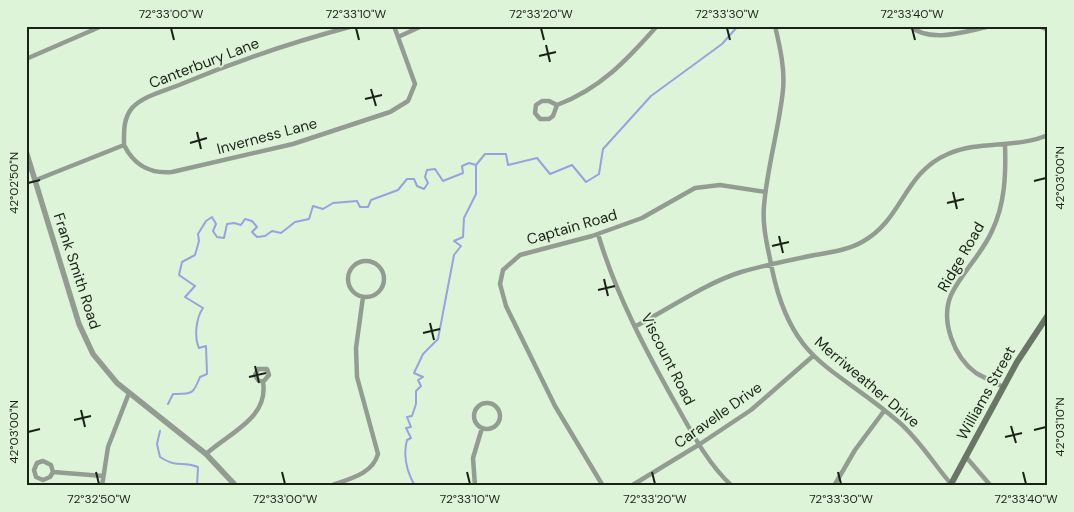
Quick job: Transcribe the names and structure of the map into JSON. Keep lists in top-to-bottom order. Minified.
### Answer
{"streets":{"main road":["Williams Street"],"street":["Canterbury Lane","Inverness Lane","Captain Road","Ridge Road","Frank Smith Road","Viscount Road","Merriweather Drive","Caravelle Drive"]},"crossings":[["Canterbury Lane","Inverness Lane"],["Captain Road","Viscount Road"],["Captain Road","Merriweather Drive"],["Ridge Road","Williams Street"],["Viscount Road","Caravelle Drive"],["Merriweather Drive","Williams Street"],["Merriweather Drive","Caravelle Drive"]],"coordinates":["72°33'00\"W","72°33'10\"W","72°33'20\"W","72°33'30\"W","72°33'40\"W","42°03'00\"N","42°02'50\"N","42°03'10\"N","72°32'50\"W"]}
